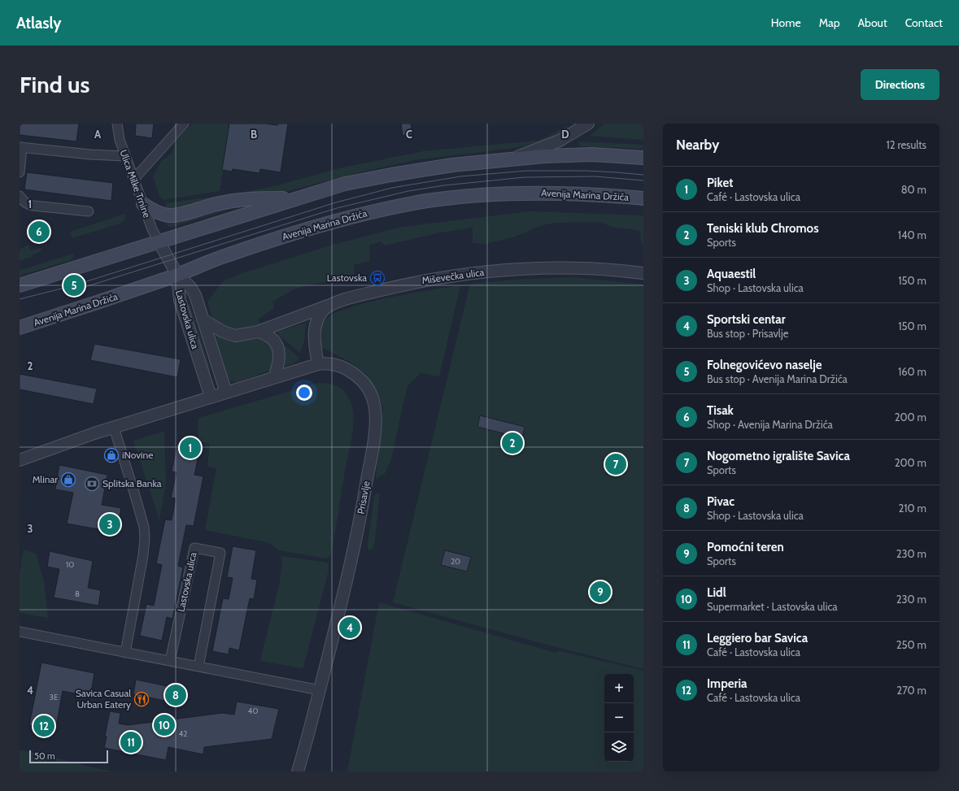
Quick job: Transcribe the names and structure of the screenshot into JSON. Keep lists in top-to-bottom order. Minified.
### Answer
{"streets":{"main road":["Avenija Marina Držića"],"street":["Ulica Milke Trnine","Miševečka ulica","Lastovska ulica","Prisavlje"]},"crossings":[["Ulica Milke Trnine","Lastovska ulica"],["Avenija Marina Držića","Lastovska ulica"],["Miševečka ulica","Lastovska ulica"],["Lastovska ulica","Prisavlje"]],"places":{"bus stop":["Lastovska"],"shop":["iNovine","Mlinar"],"bank":["Splitska Banka"],"restaurant":["Savica Casual Urban Eatery"]},"house_numbers":["20","10","8","3E","40","42"],"scale_bar":"50 m","page":{"header":"Atlasly","nav":["Home","Map","About","Contact"],"buttons":"Directions","title":"Find us","heading":["Nearby","12 results"],"list":[{"mark":"1","name":"Piket","note":"Café · Lastovska ulica","value":"80 m"},{"mark":"2","name":"Teniski klub Chromos","note":"Sports","value":"140 m"},{"mark":"3","name":"Aquaestil","note":"Shop · Lastovska ulica","value":"150 m"},{"mark":"4","name":"Sportski centar","note":"Bus stop · Prisavlje","value":"150 m"},{"mark":"5","name":"Folnegovićevo naselje","note":"Bus stop · Avenija Marina Držića","value":"160 m"},{"mark":"6","name":"Tisak","note":"Shop · Avenija Marina Držića","value":"200 m"},{"mark":"7","name":"Nogometno igralište Savica","note":"Sports","value":"200 m"},{"mark":"8","name":"Pivac","note":"Shop · Lastovska ulica","value":"210 m"},{"mark":"9","name":"Pomoćni teren","note":"Sports","value":"230 m"},{"mark":"10","name":"Lidl","note":"Supermarket · Lastovska ulica","value":"230 m"},{"mark":"11","name":"Leggiero bar Savica","note":"Café · Lastovska ulica","value":"250 m"},{"mark":"12","name":"Imperia","note":"Café · Lastovska ulica","value":"270 m"}],"pins":["6","5","2","1","7","3","9","4","8","10","12","11"],"map_buttons":["+","−"],"scale":"50 m"},"grid":{"columns":["A","B","C","D"],"rows":["1","2","3","4"]}}
